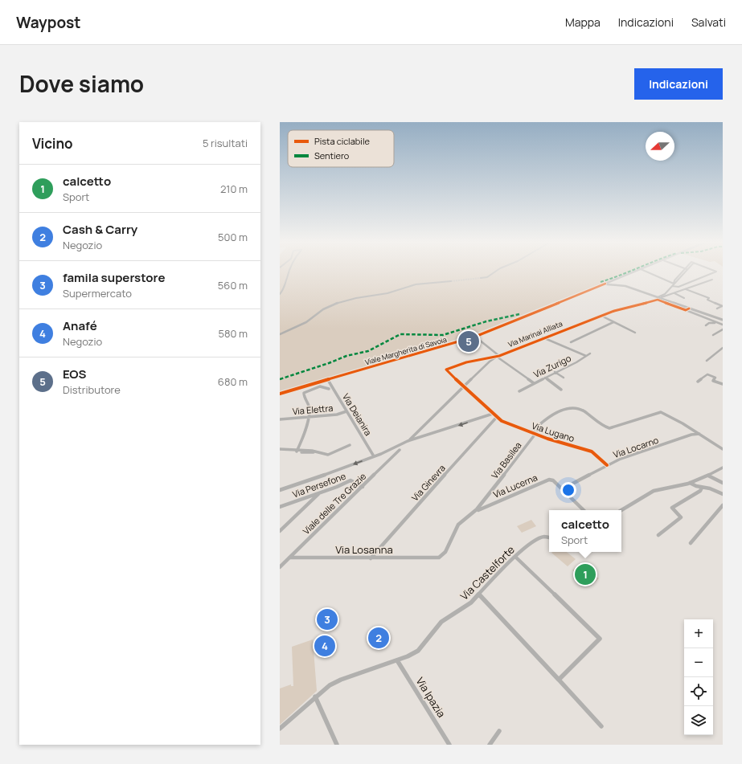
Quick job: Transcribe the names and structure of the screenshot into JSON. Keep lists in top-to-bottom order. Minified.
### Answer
{"streets":{"street":["Via Marinai Alliata","Viale Margherita di Savoia","Via Zurigo","Via Elettra","Via Deianira","Via Lugano","Via Locarno","Via Basilea","Via Ginevra","Via Persefone","Via Lucerna","Viale delle Tre Grazie","Via Losanna","Via Castelforte","Via Ipazia"]},"crossings":[["Via Marinai Alliata","Via Lugano"],["Viale Margherita di Savoia","Via Deianira"],["Via Elettra","Via Deianira"],["Via Lugano","Via Locarno"],["Via Lugano","Via Basilea"],["Via Lugano","Via Ginevra"],["Via Locarno","Via Lucerna"],["Via Basilea","Via Lucerna"],["Via Basilea","Via Losanna"],["Via Ginevra","Via Losanna"],["Via Persefone","Viale delle Tre Grazie"],["Via Lucerna","Via Losanna"],["Viale delle Tre Grazie","Via Losanna"],["Via Castelforte","Via Ipazia"]],"legend":["Pista ciclabile","Sentiero"],"north":"left","page":{"header":"Waypost","nav":["Mappa","Indicazioni","Salvati"],"title":"Dove siamo","buttons":"Indicazioni","heading":["Vicino","5 risultati"],"list":[{"mark":"1","name":"calcetto","note":"Sport","value":"210 m"},{"mark":"2","name":"Cash & Carry","note":"Negozio","value":"500 m"},{"mark":"3","name":"famila superstore","note":"Supermercato","value":"560 m"},{"mark":"4","name":"Anafé","note":"Negozio","value":"580 m"},{"mark":"5","name":"EOS","note":"Distributore","value":"680 m"}],"pins":["5","1","3","2","4"],"popup":["calcetto","Sport"],"map_buttons":["+","−"]}}
